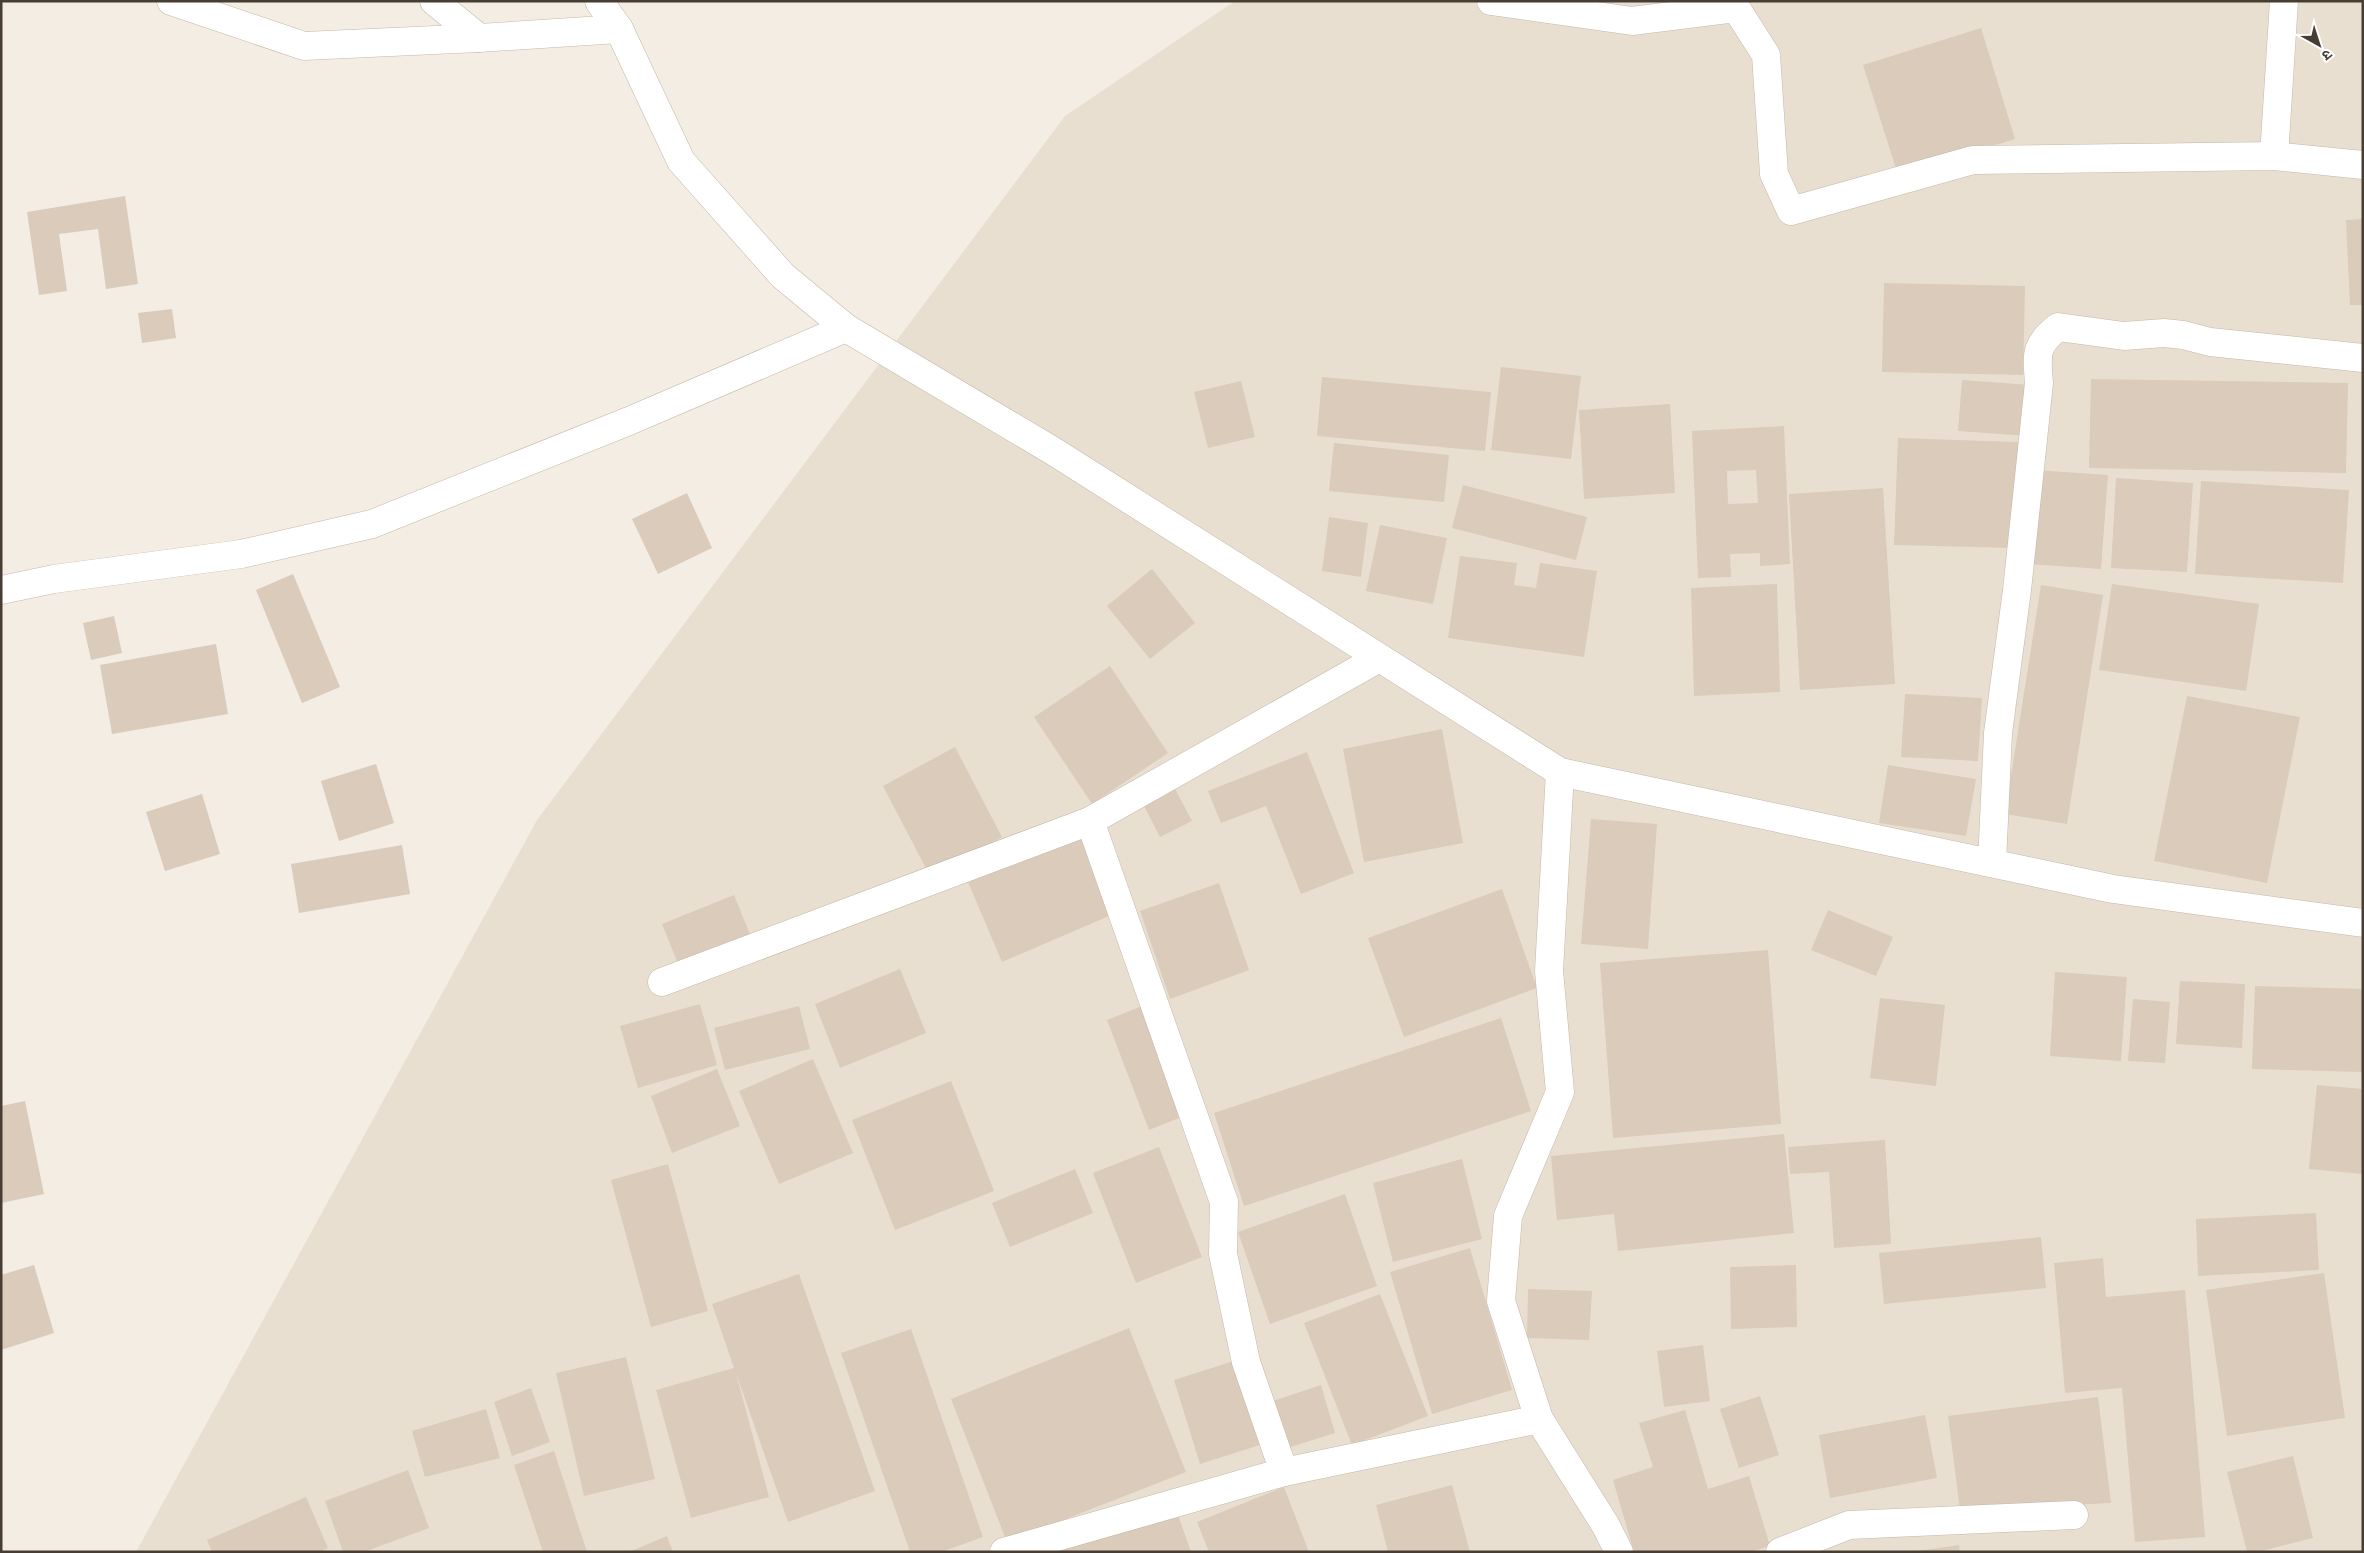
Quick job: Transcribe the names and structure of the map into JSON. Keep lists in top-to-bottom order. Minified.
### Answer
{"north":"bottom right"}
